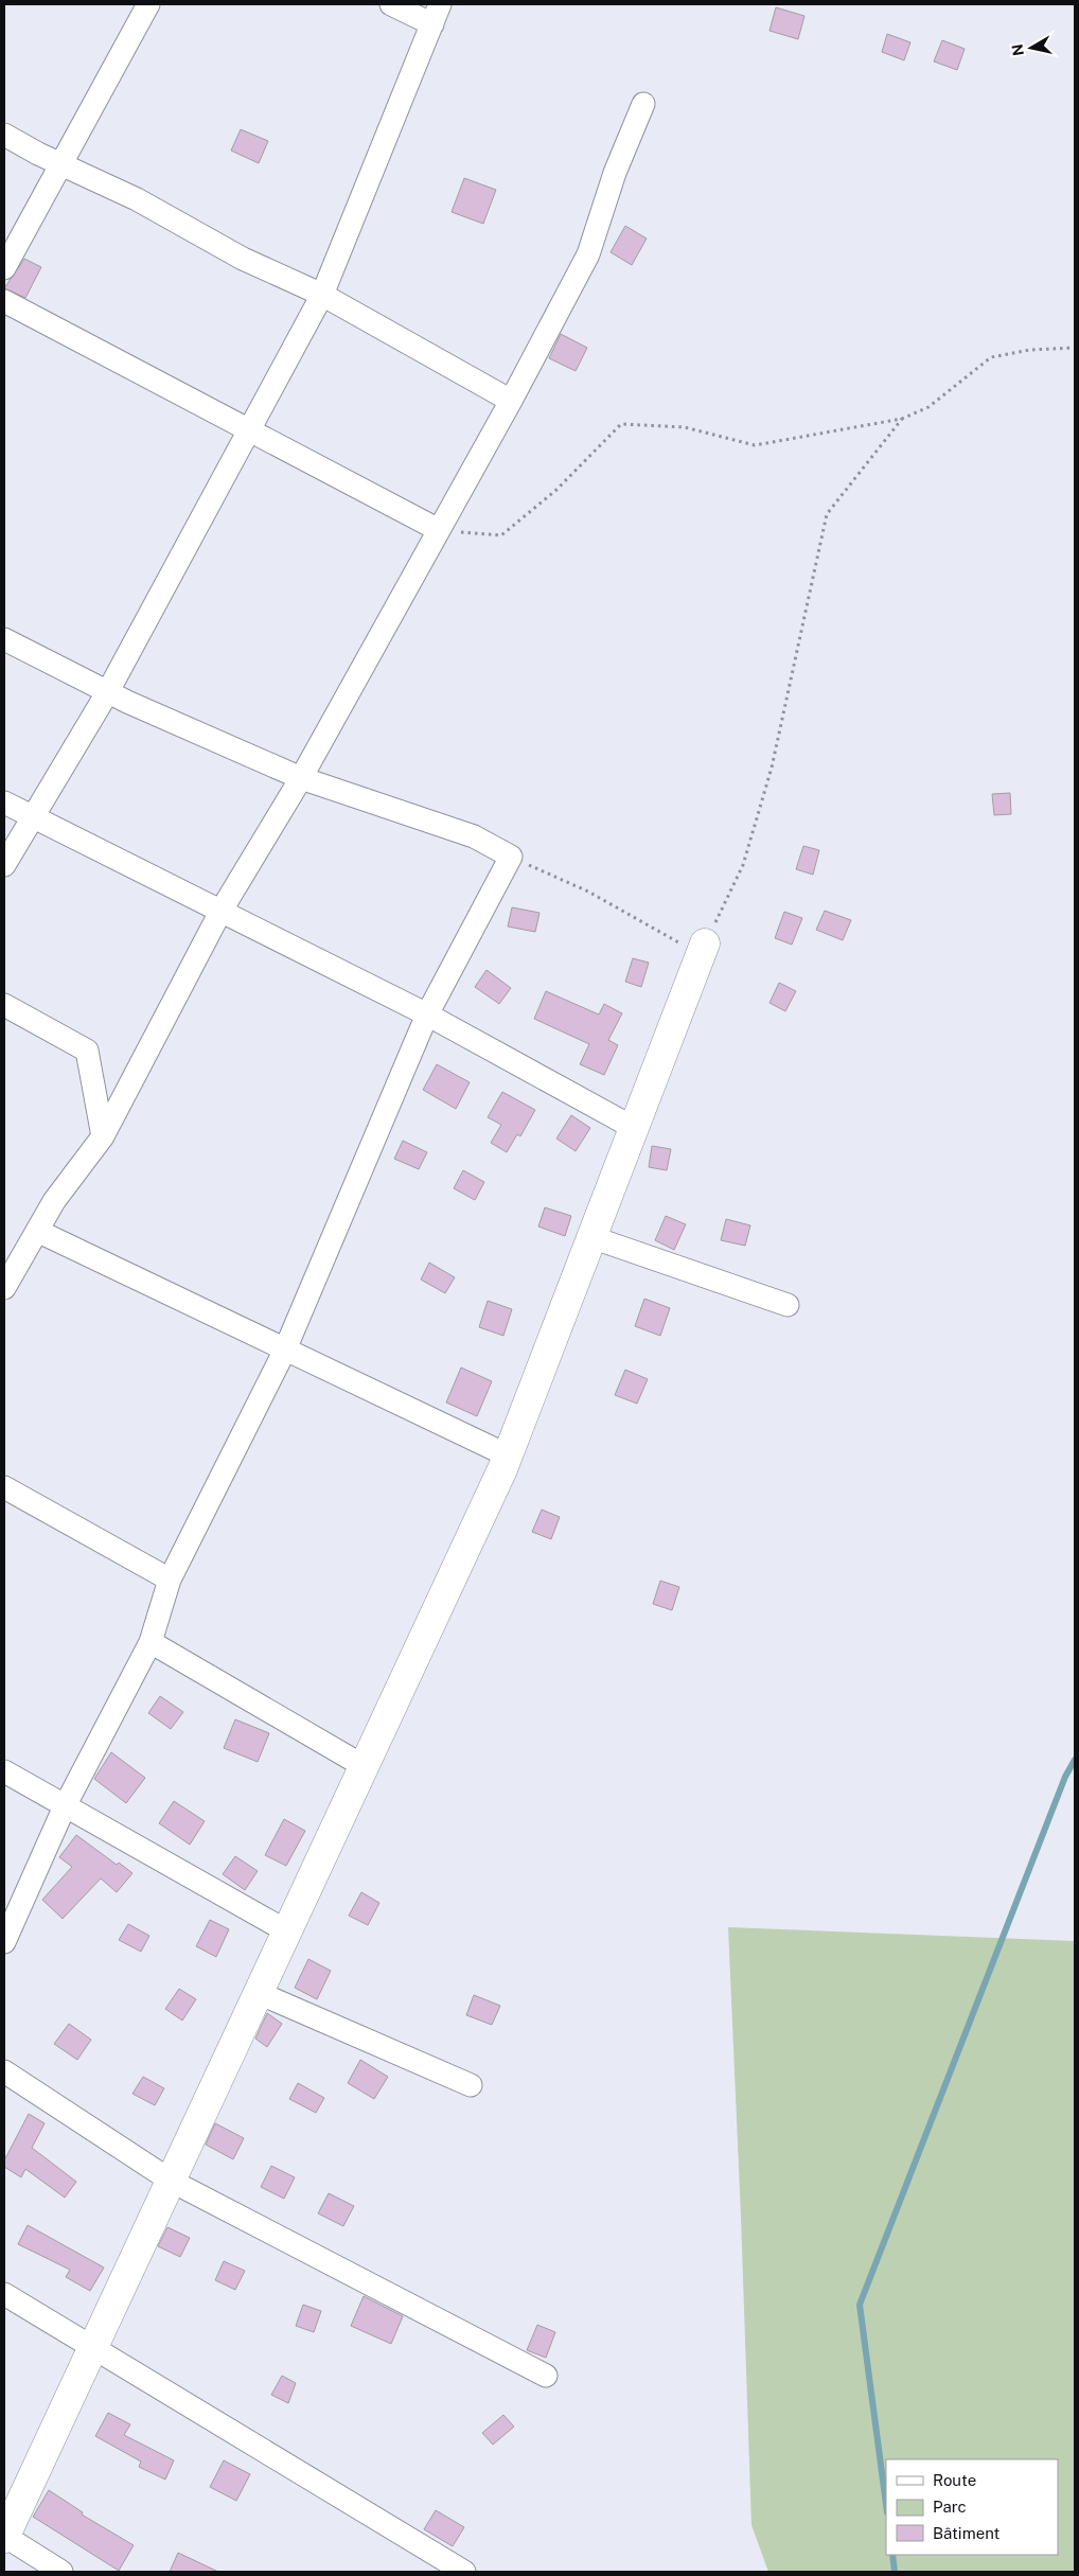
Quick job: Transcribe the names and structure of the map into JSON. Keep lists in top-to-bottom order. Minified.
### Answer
{"legend":["Route","Parc","Bâtiment"],"north":"left"}
